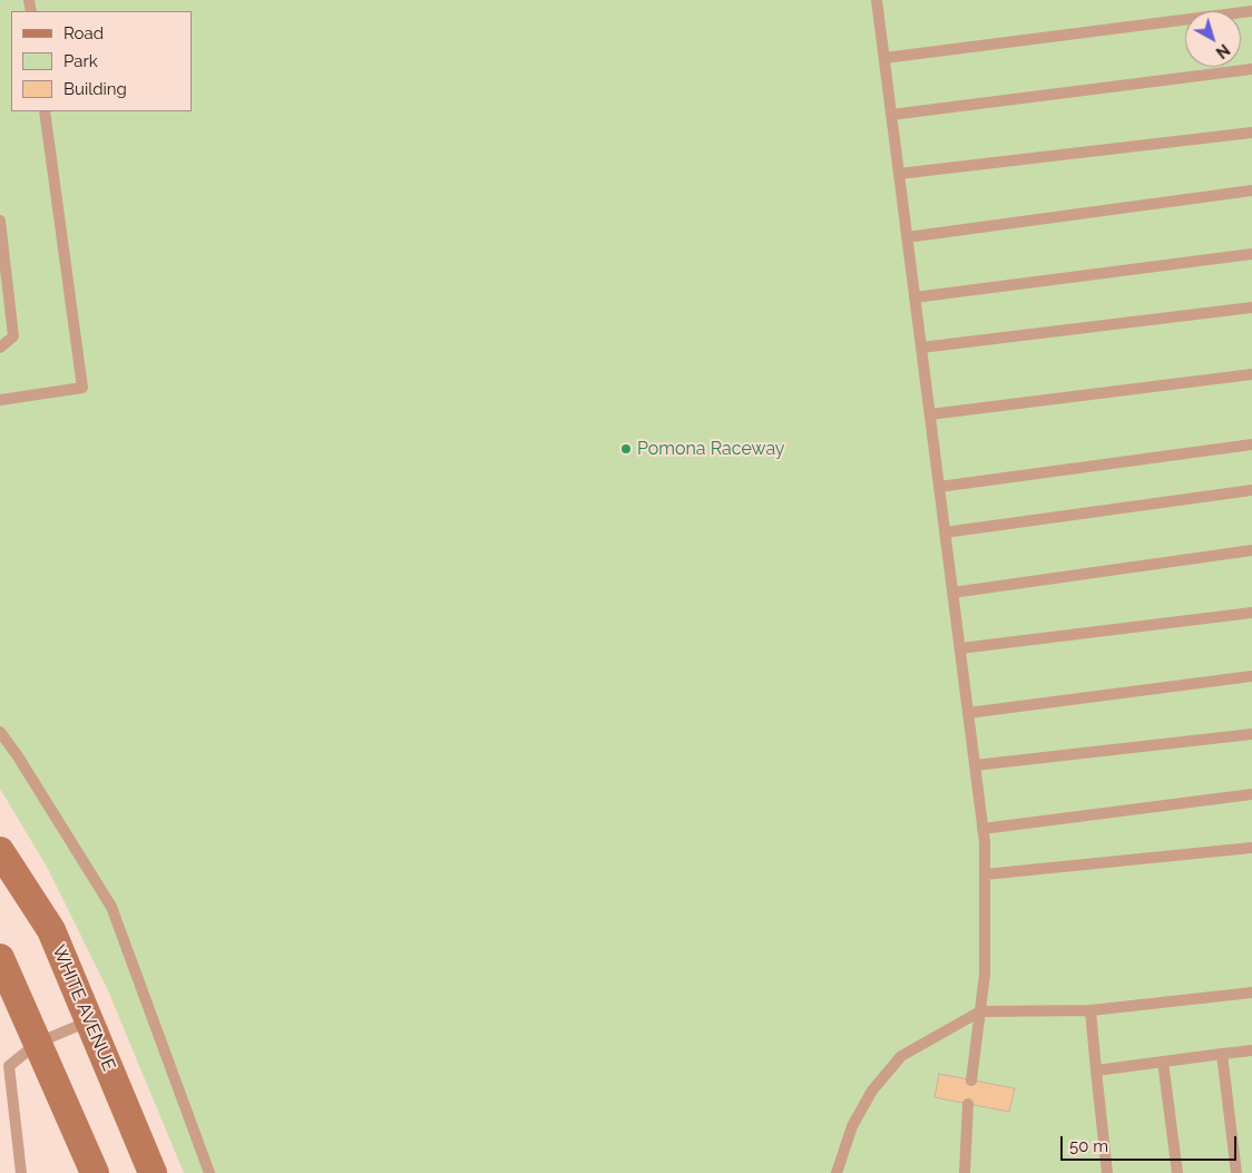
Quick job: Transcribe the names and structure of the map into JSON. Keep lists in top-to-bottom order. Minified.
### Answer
{"streets":{"main road":["WHITE AVENUE"]},"places":["Pomona Raceway"],"legend":["Road","Park","Building"],"scale_bar":"50 m","north":"bottom right"}
